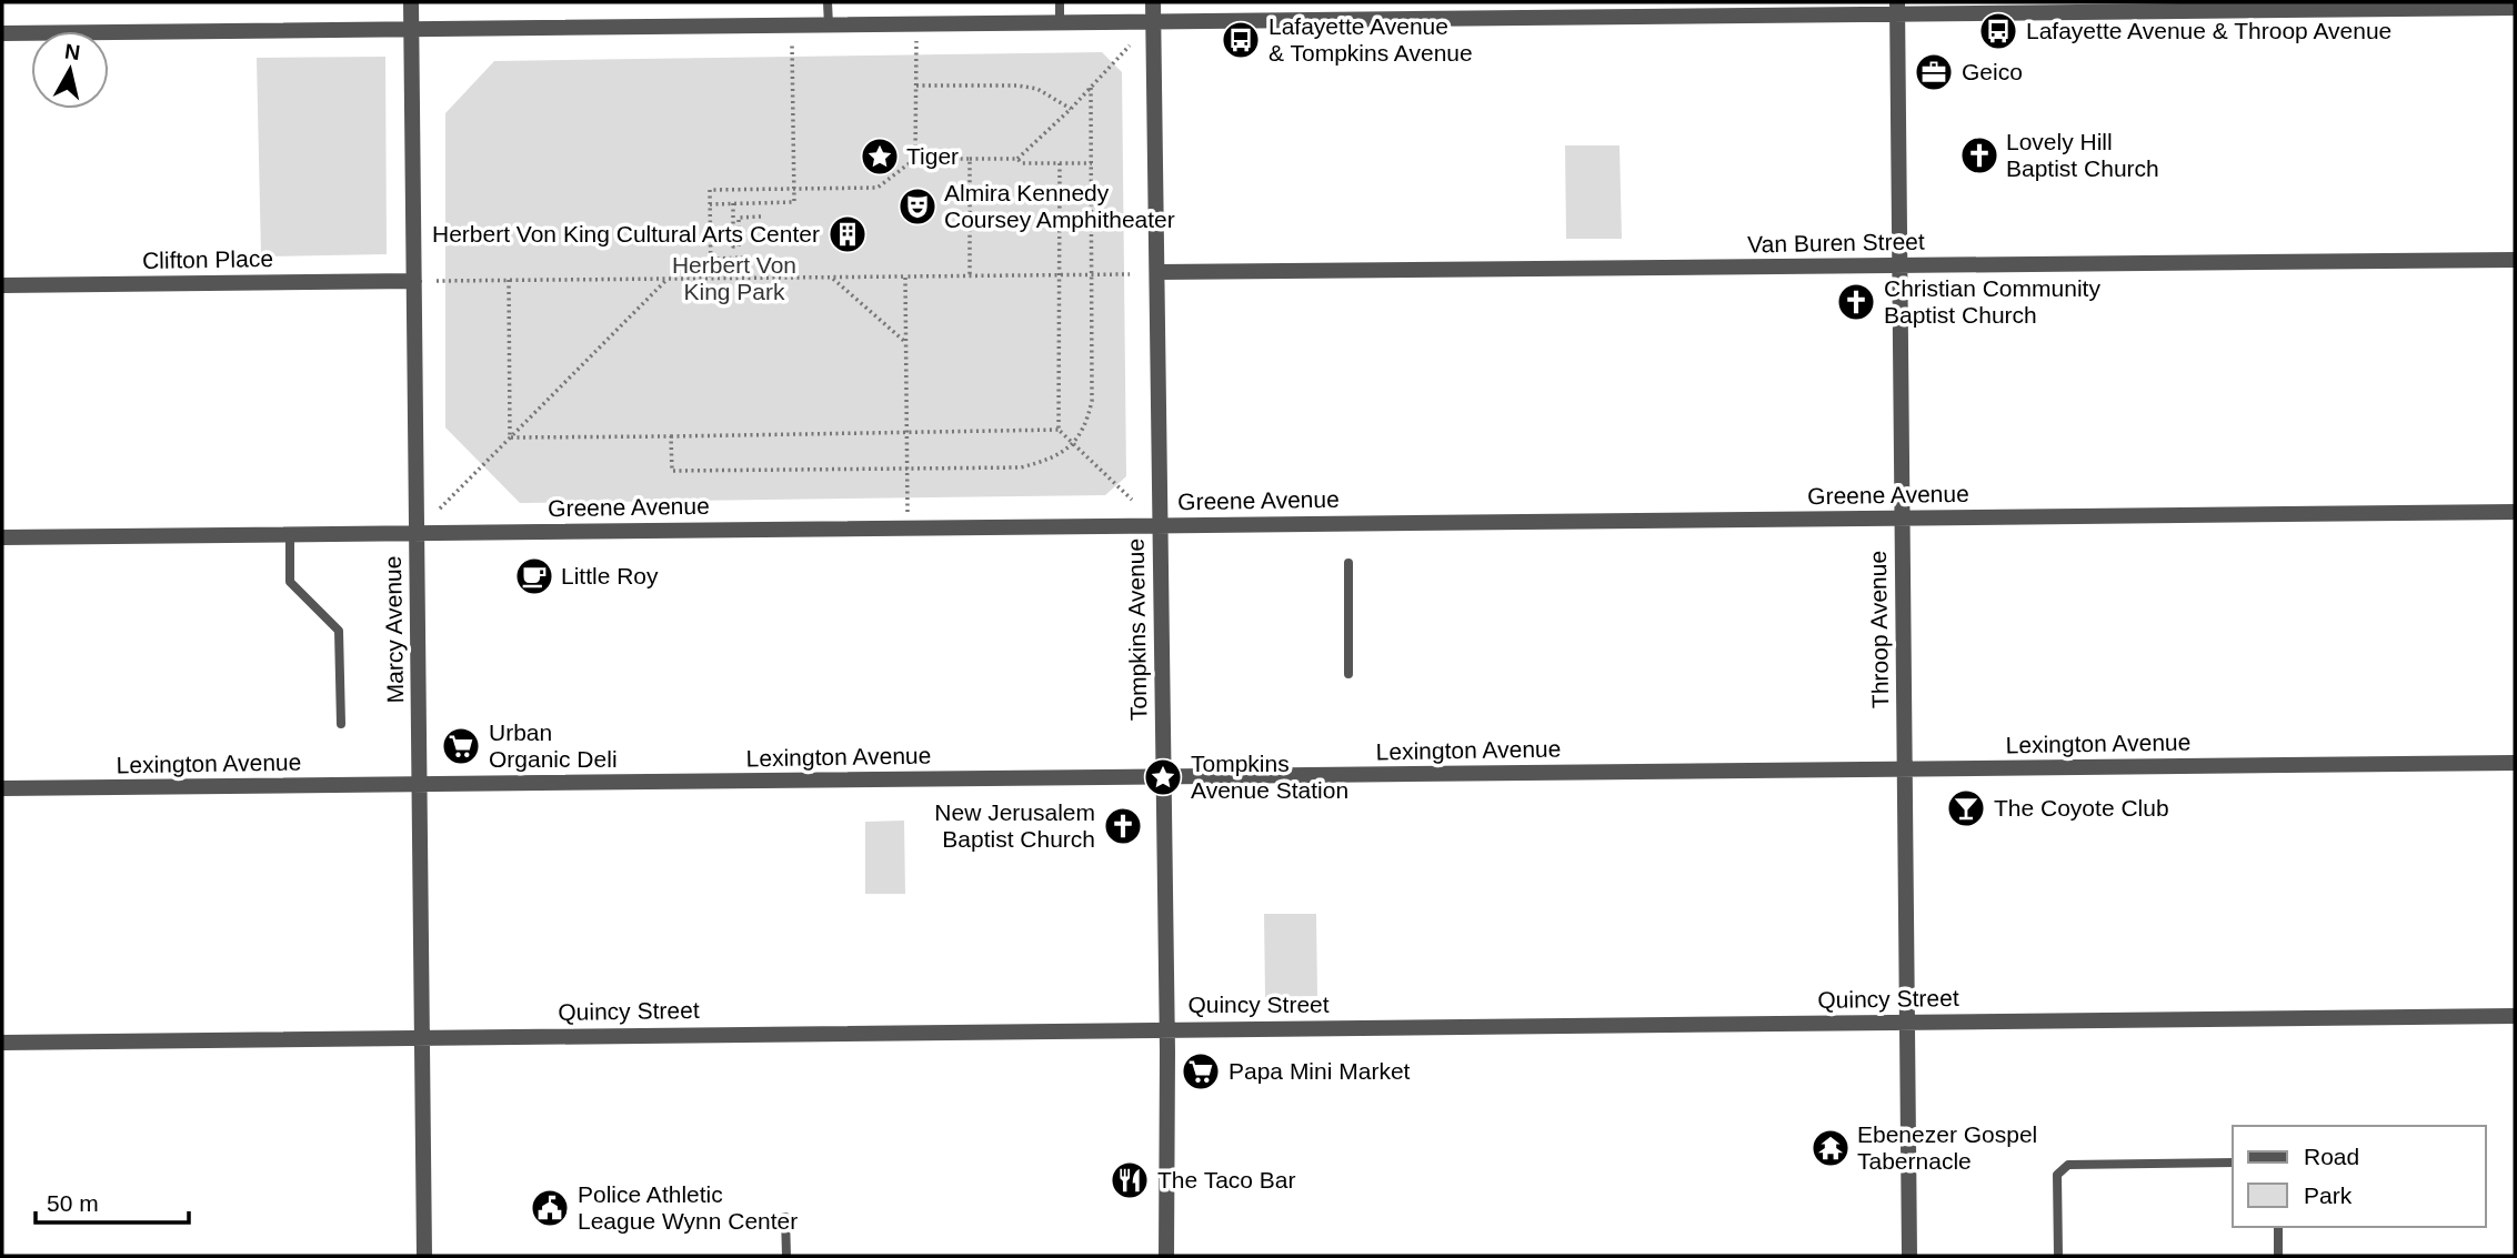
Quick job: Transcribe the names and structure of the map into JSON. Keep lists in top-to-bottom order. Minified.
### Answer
{"streets":{"street":["Van Buren Street","Clifton Place","Greene Avenue","Marcy Avenue","Tompkins Avenue","Throop Avenue","Lexington Avenue","Quincy Street"]},"crossings":[["Van Buren Street","Tompkins Avenue"],["Van Buren Street","Throop Avenue"],["Clifton Place","Marcy Avenue"],["Greene Avenue","Marcy Avenue"],["Greene Avenue","Tompkins Avenue"],["Greene Avenue","Throop Avenue"],["Marcy Avenue","Lexington Avenue"],["Marcy Avenue","Quincy Street"],["Tompkins Avenue","Lexington Avenue"],["Tompkins Avenue","Quincy Street"],["Throop Avenue","Lexington Avenue"],["Throop Avenue","Quincy Street"]],"parks":["Herbert Von King Park"],"places":{"bus stop":["Lafayette Avenue & Throop Avenue","Lafayette Avenue & Tompkins Avenue"],"office":["Geico"],"church":["Lovely Hill Baptist Church","Christian Community Baptist Church","New Jerusalem Baptist Church"],"place":["Tiger","Tompkins Avenue Station"],"theatre":["Almira Kennedy Coursey Amphitheater"],"building":["Herbert Von King Cultural Arts Center"],"cafe":["Little Roy"],"supermarket":["Urban Organic Deli","Papa Mini Market"],"bar":["The Coyote Club"],"temple":["Ebenezer Gospel Tabernacle"],"restaurant":["The Taco Bar"],"public building":["Police Athletic League Wynn Center"]},"legend":["Road","Park"],"scale_bar":"50 m","north":"top"}
